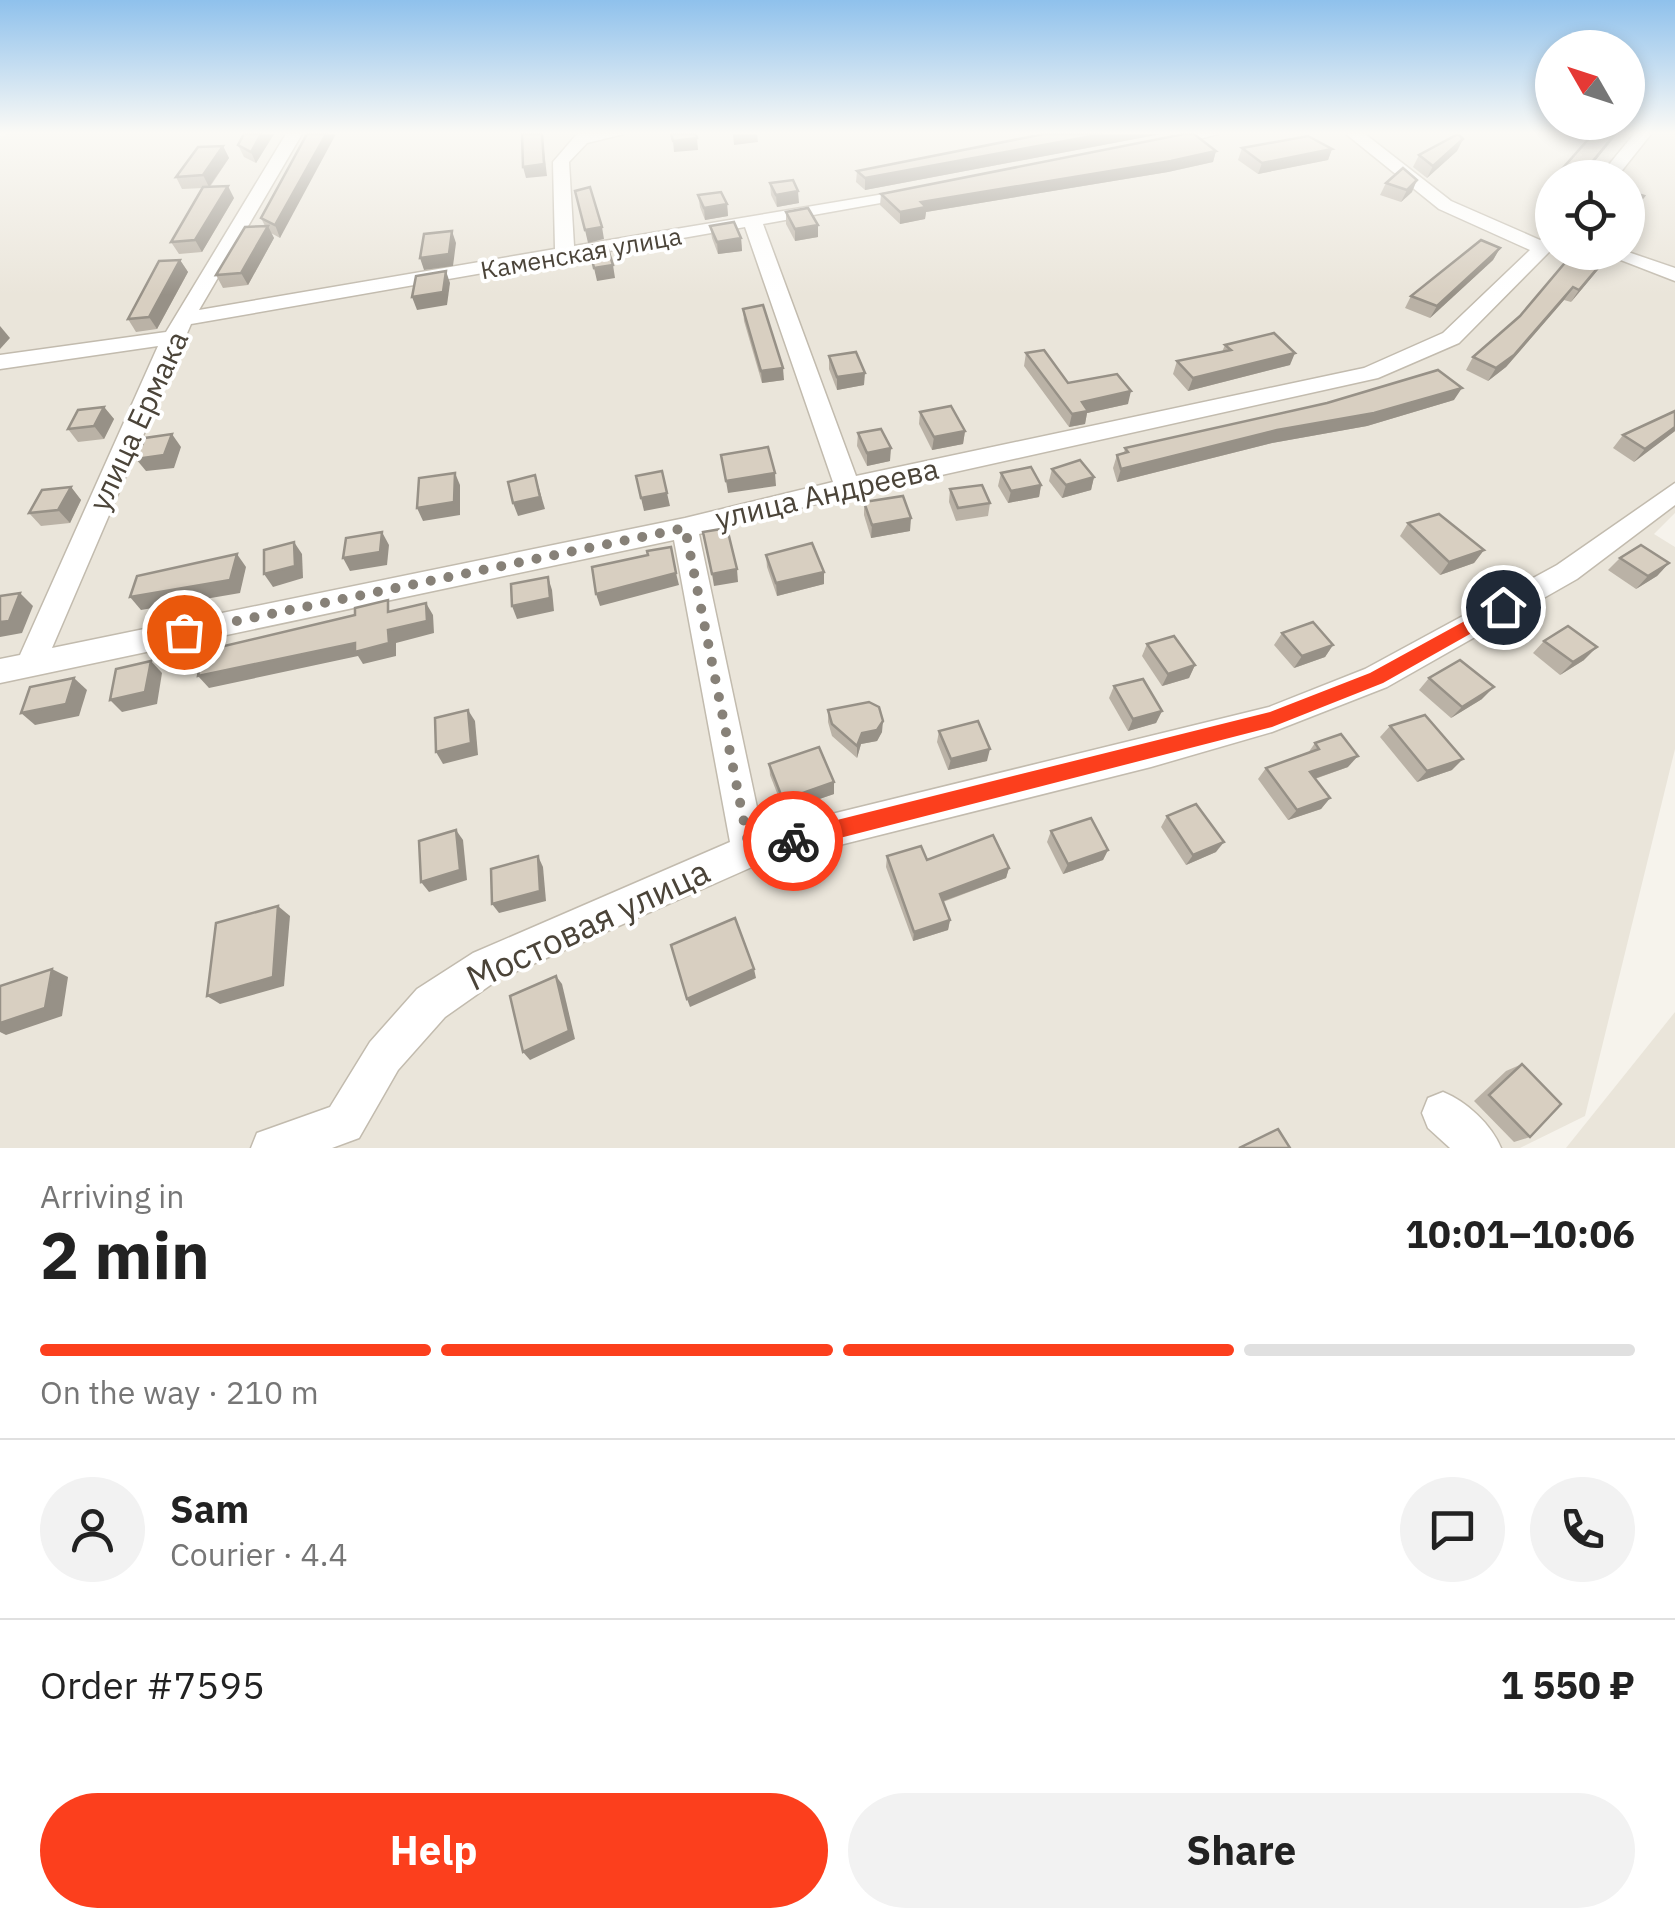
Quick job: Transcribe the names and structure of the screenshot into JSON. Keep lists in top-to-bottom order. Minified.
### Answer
{"streets":{"street":["Каменская улица","улица Ермака","улица Андреева","Мостовая улица"]},"crossings":[["Каменская улица","улица Ермака"],["улица Ермака","улица Андреева"]],"north":"top left","page":{"heading":["2 min","Arriving in","10:01–10:06"],"panel":["Sam","Courier · 4.4","Order #7595","1 550 ₽"],"bar":"On the way · 210 m","buttons":["Help","Share"]}}
